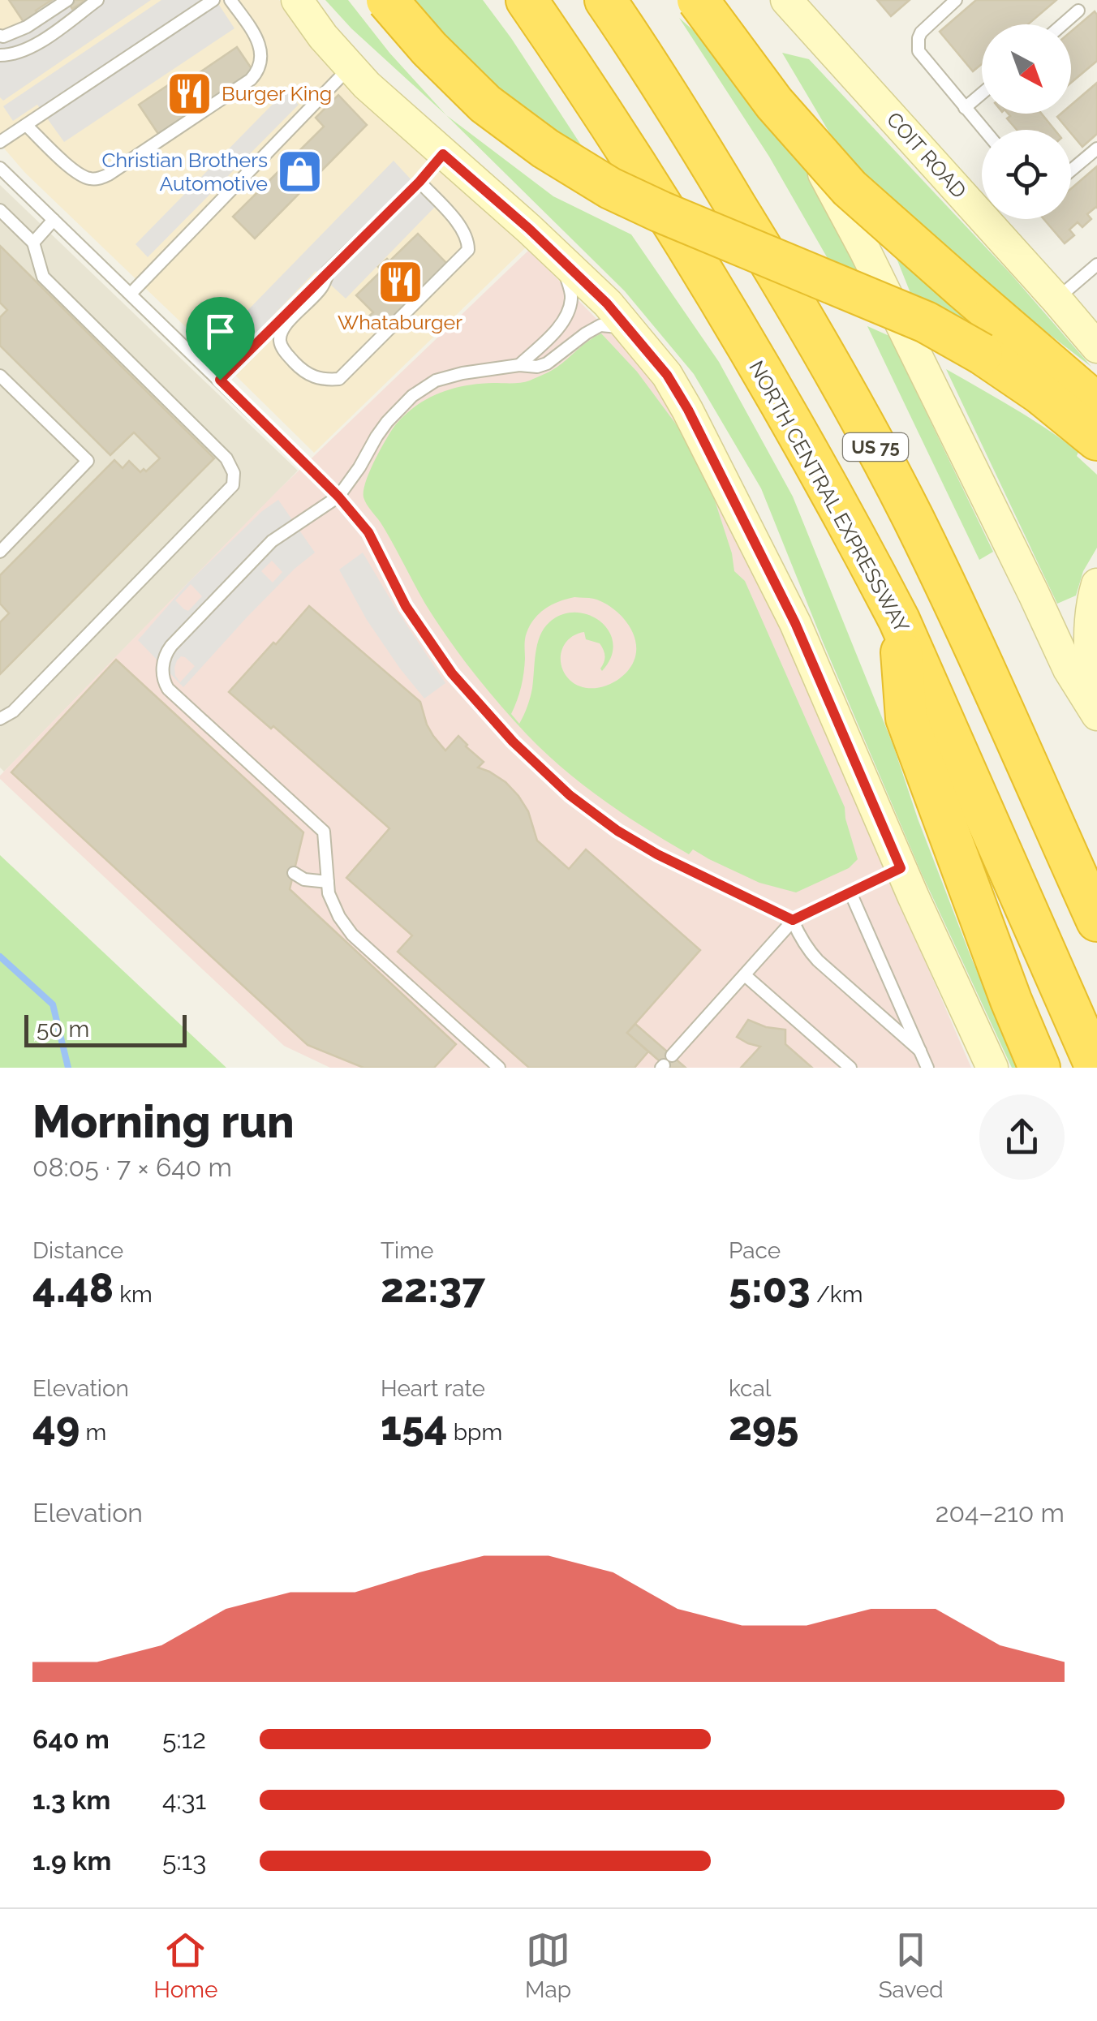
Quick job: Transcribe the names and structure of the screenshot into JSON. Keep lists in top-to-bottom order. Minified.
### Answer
{"streets":{"highway":["US 75","NORTH CENTRAL EXPRESSWAY"],"main road":["COIT ROAD"]},"places":{"restaurant":["Burger King","Whataburger"],"shop":["Christian Brothers Automotive"]},"scale_bar":"50 m","north":"bottom right","page":{"scale":"50 m","heading":["Morning run","08:05 · 7 × 640 m"],"stats":[["Distance","4.48 km"],["Time","22:37"],["Pace","5:03 /km"],["Elevation","49 m"],["Heart rate","154 bpm"],["kcal","295"]],"chart":["Elevation","204–210 m"],"list":[{"name":"640 m","note":"5:12"},{"name":"1.3 km","note":"4:31"},{"name":"1.9 km","note":"5:13"}],"tabs":["Home","Map","Saved"]}}
